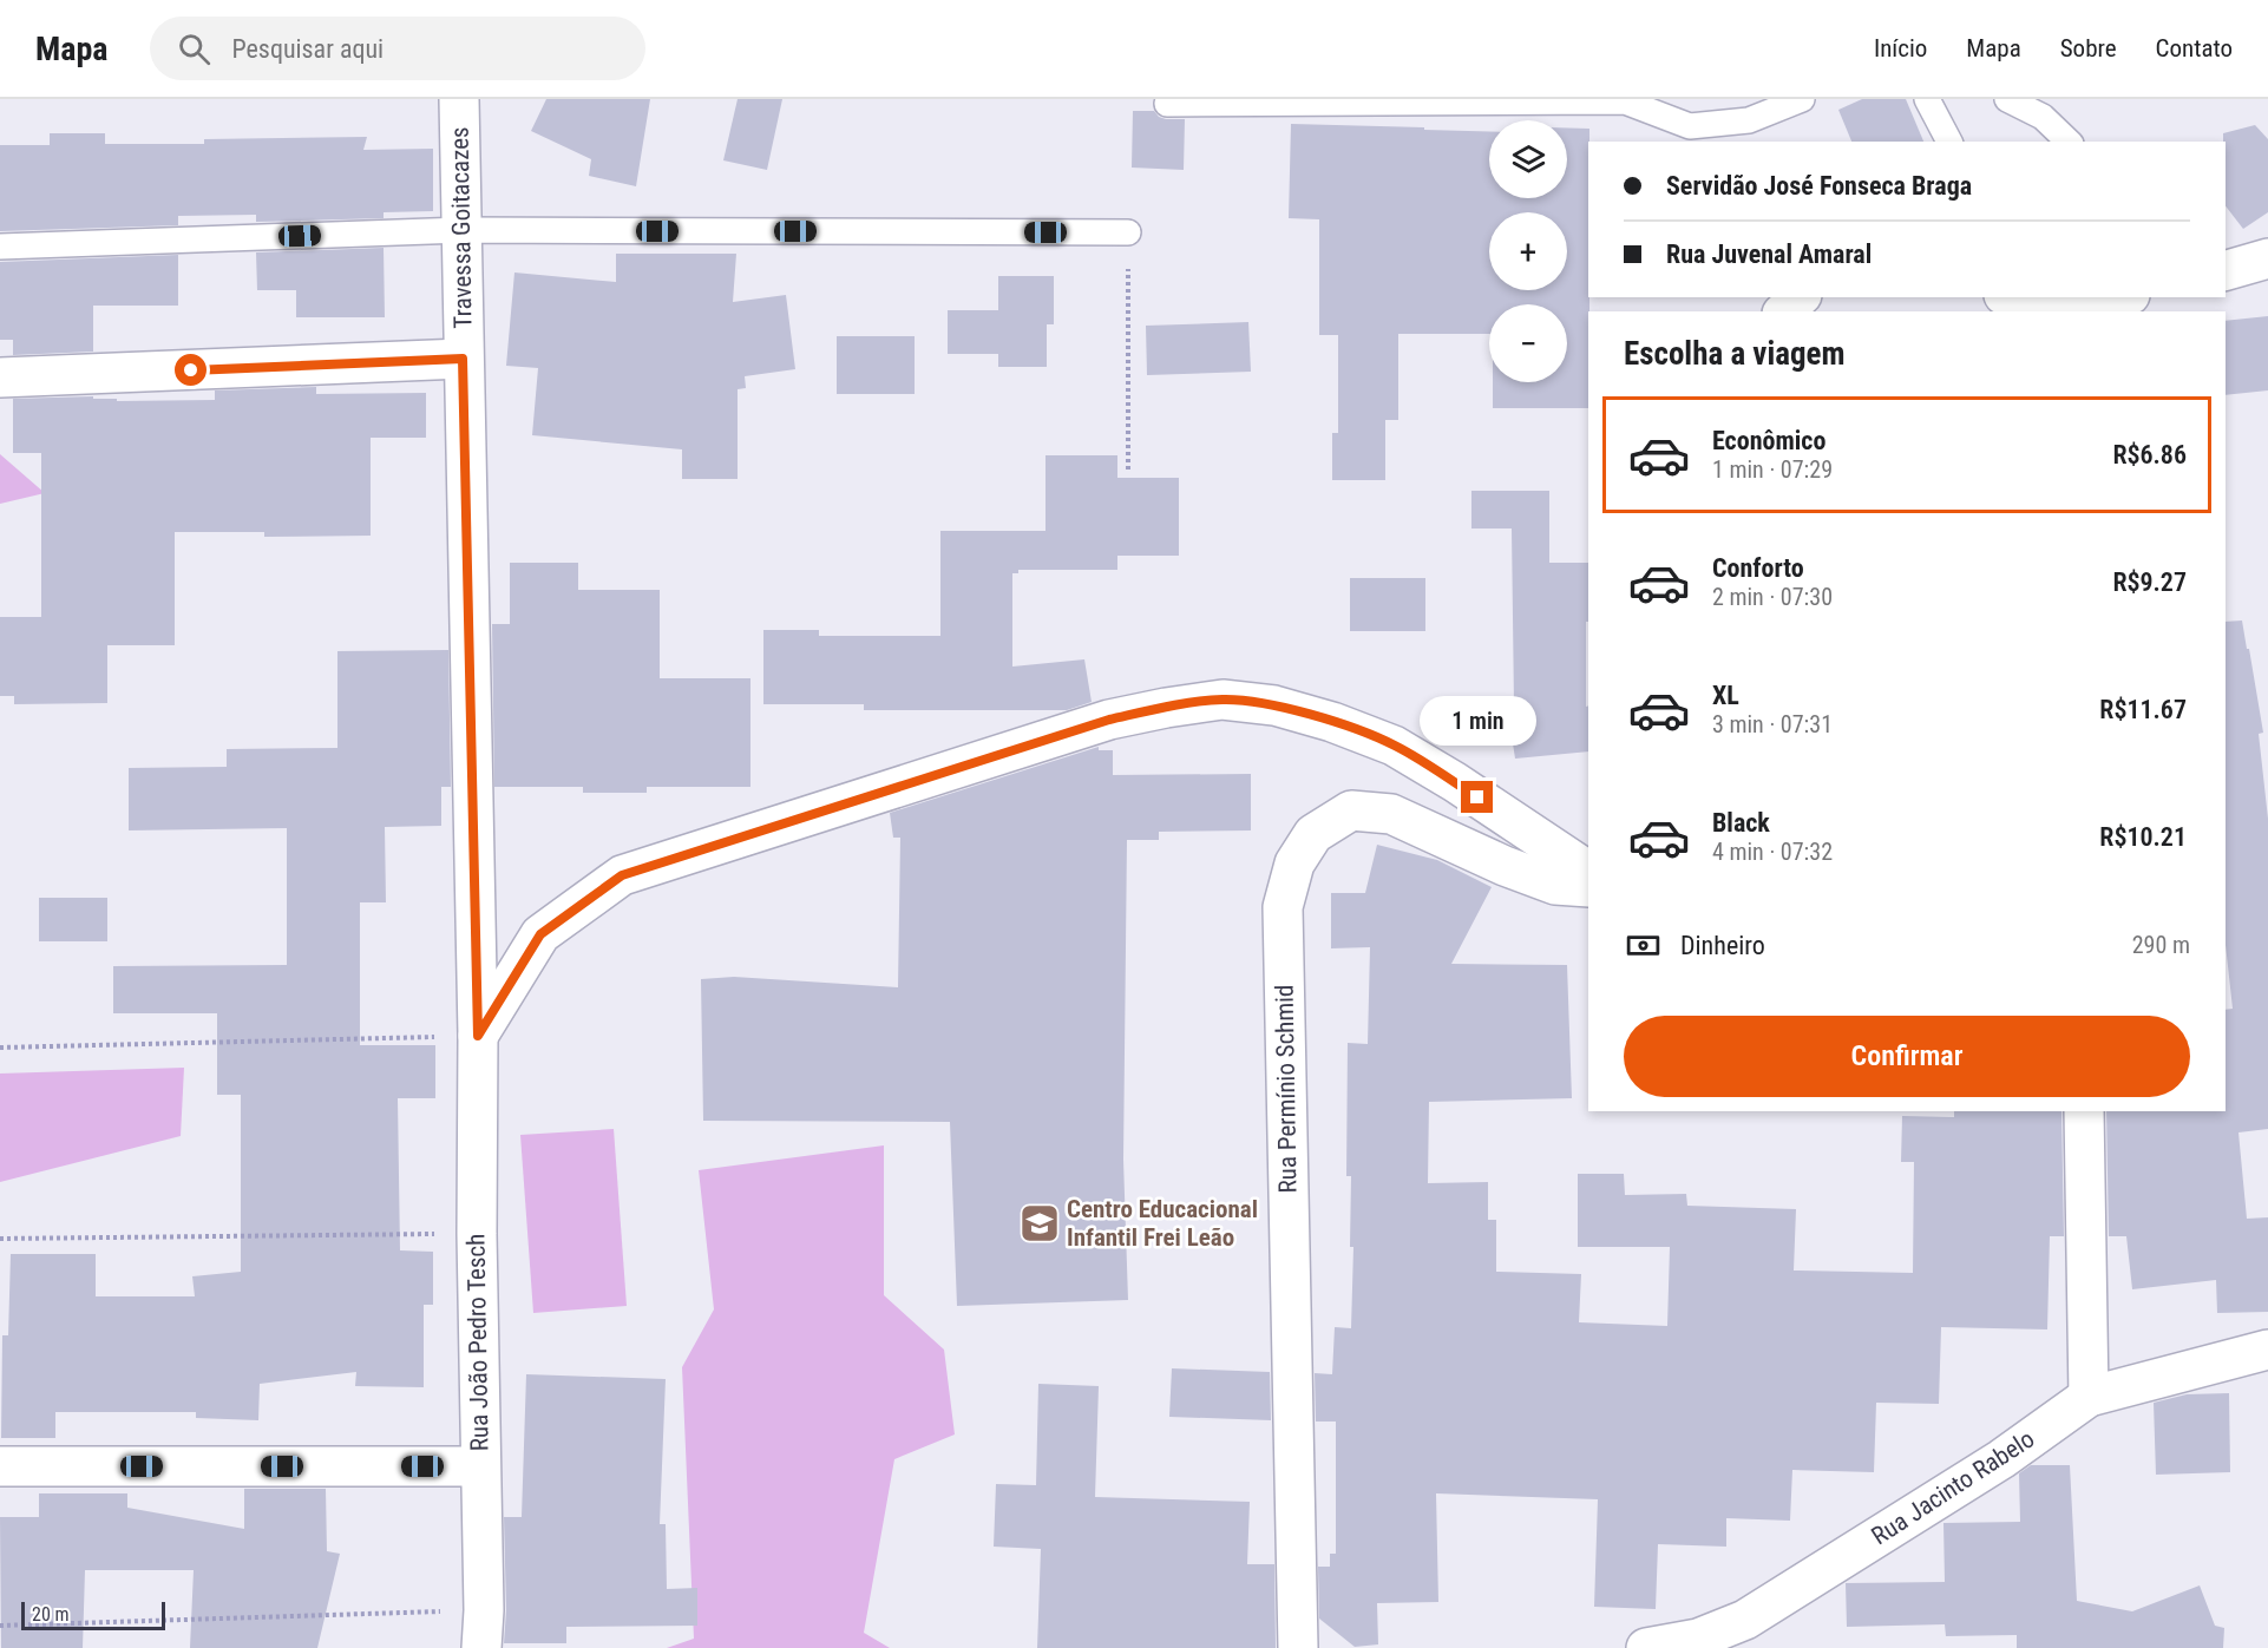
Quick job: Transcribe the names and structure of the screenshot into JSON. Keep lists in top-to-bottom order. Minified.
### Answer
{"streets":{"street":["Travessa Goitacazes","Rua Permínio Schmid","Rua João Pedro Tesch","Rua Jacinto Rabelo"]},"crossings":[["Travessa Goitacazes","Rua João Pedro Tesch"]],"places":{"school or university":["Centro Educacional Infantil Frei Leão"]},"scale_bar":"20 m","page":{"header":"Mapa","search":"Pesquisar aqui","nav":["Início","Mapa","Sobre","Contato"],"map_buttons":["+","−"],"banner":["Servidão José Fonseca Braga","Rua Juvenal Amaral"],"heading":"Escolha a viagem","list":[{"name":"Econômico","note":"1 min · 07:29","value":"R$6.86"},{"name":"Conforto","note":"2 min · 07:30","value":"R$9.27"},{"name":"XL","note":"3 min · 07:31","value":"R$11.67"},{"name":"Black","note":"4 min · 07:32","value":"R$10.21"}],"bubble":"1 min","pay":["Dinheiro","290 m"],"buttons":"Confirmar","scale":"20 m"}}
